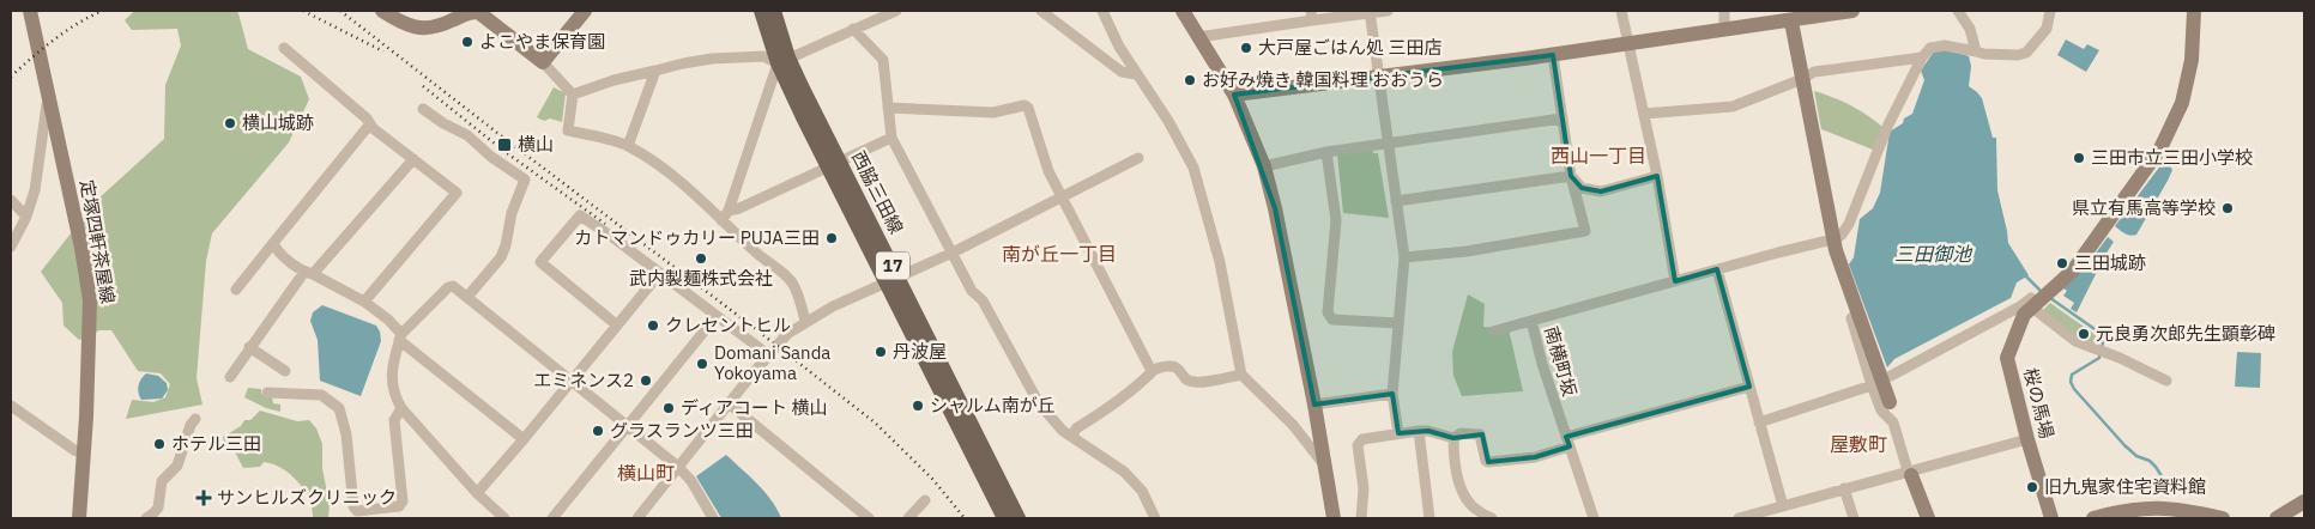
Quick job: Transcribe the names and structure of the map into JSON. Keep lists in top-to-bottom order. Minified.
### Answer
{"streets":{"main road":["西脇三田線","17"],"street":["定塚四軒茶屋線","南横町坂","桜の馬場"]},"districts":["西山一丁目","南が丘一丁目","屋敷町","横山町"],"water":["三田御池"],"places":{"other":["よこやま保育園","大戸屋ごはん処 三田店","お好み焼き 韓国料理 おおうら","横山城跡","三田市立三田小学校","県立有馬高等学校","カトマンドゥカリー PUJA三田","武内製麺株式会社","三田城跡","クレセントヒル","元良勇次郎先生顕彰碑","丹波屋","Domani Sanda Yokoyama","エミネンス2","シャルム南が丘","ディアコート 横山","グラスランツ三田","ホテル三田","旧九鬼家住宅資料館"],"transit":["横山"],"health":["サンヒルズクリニック"]}}
